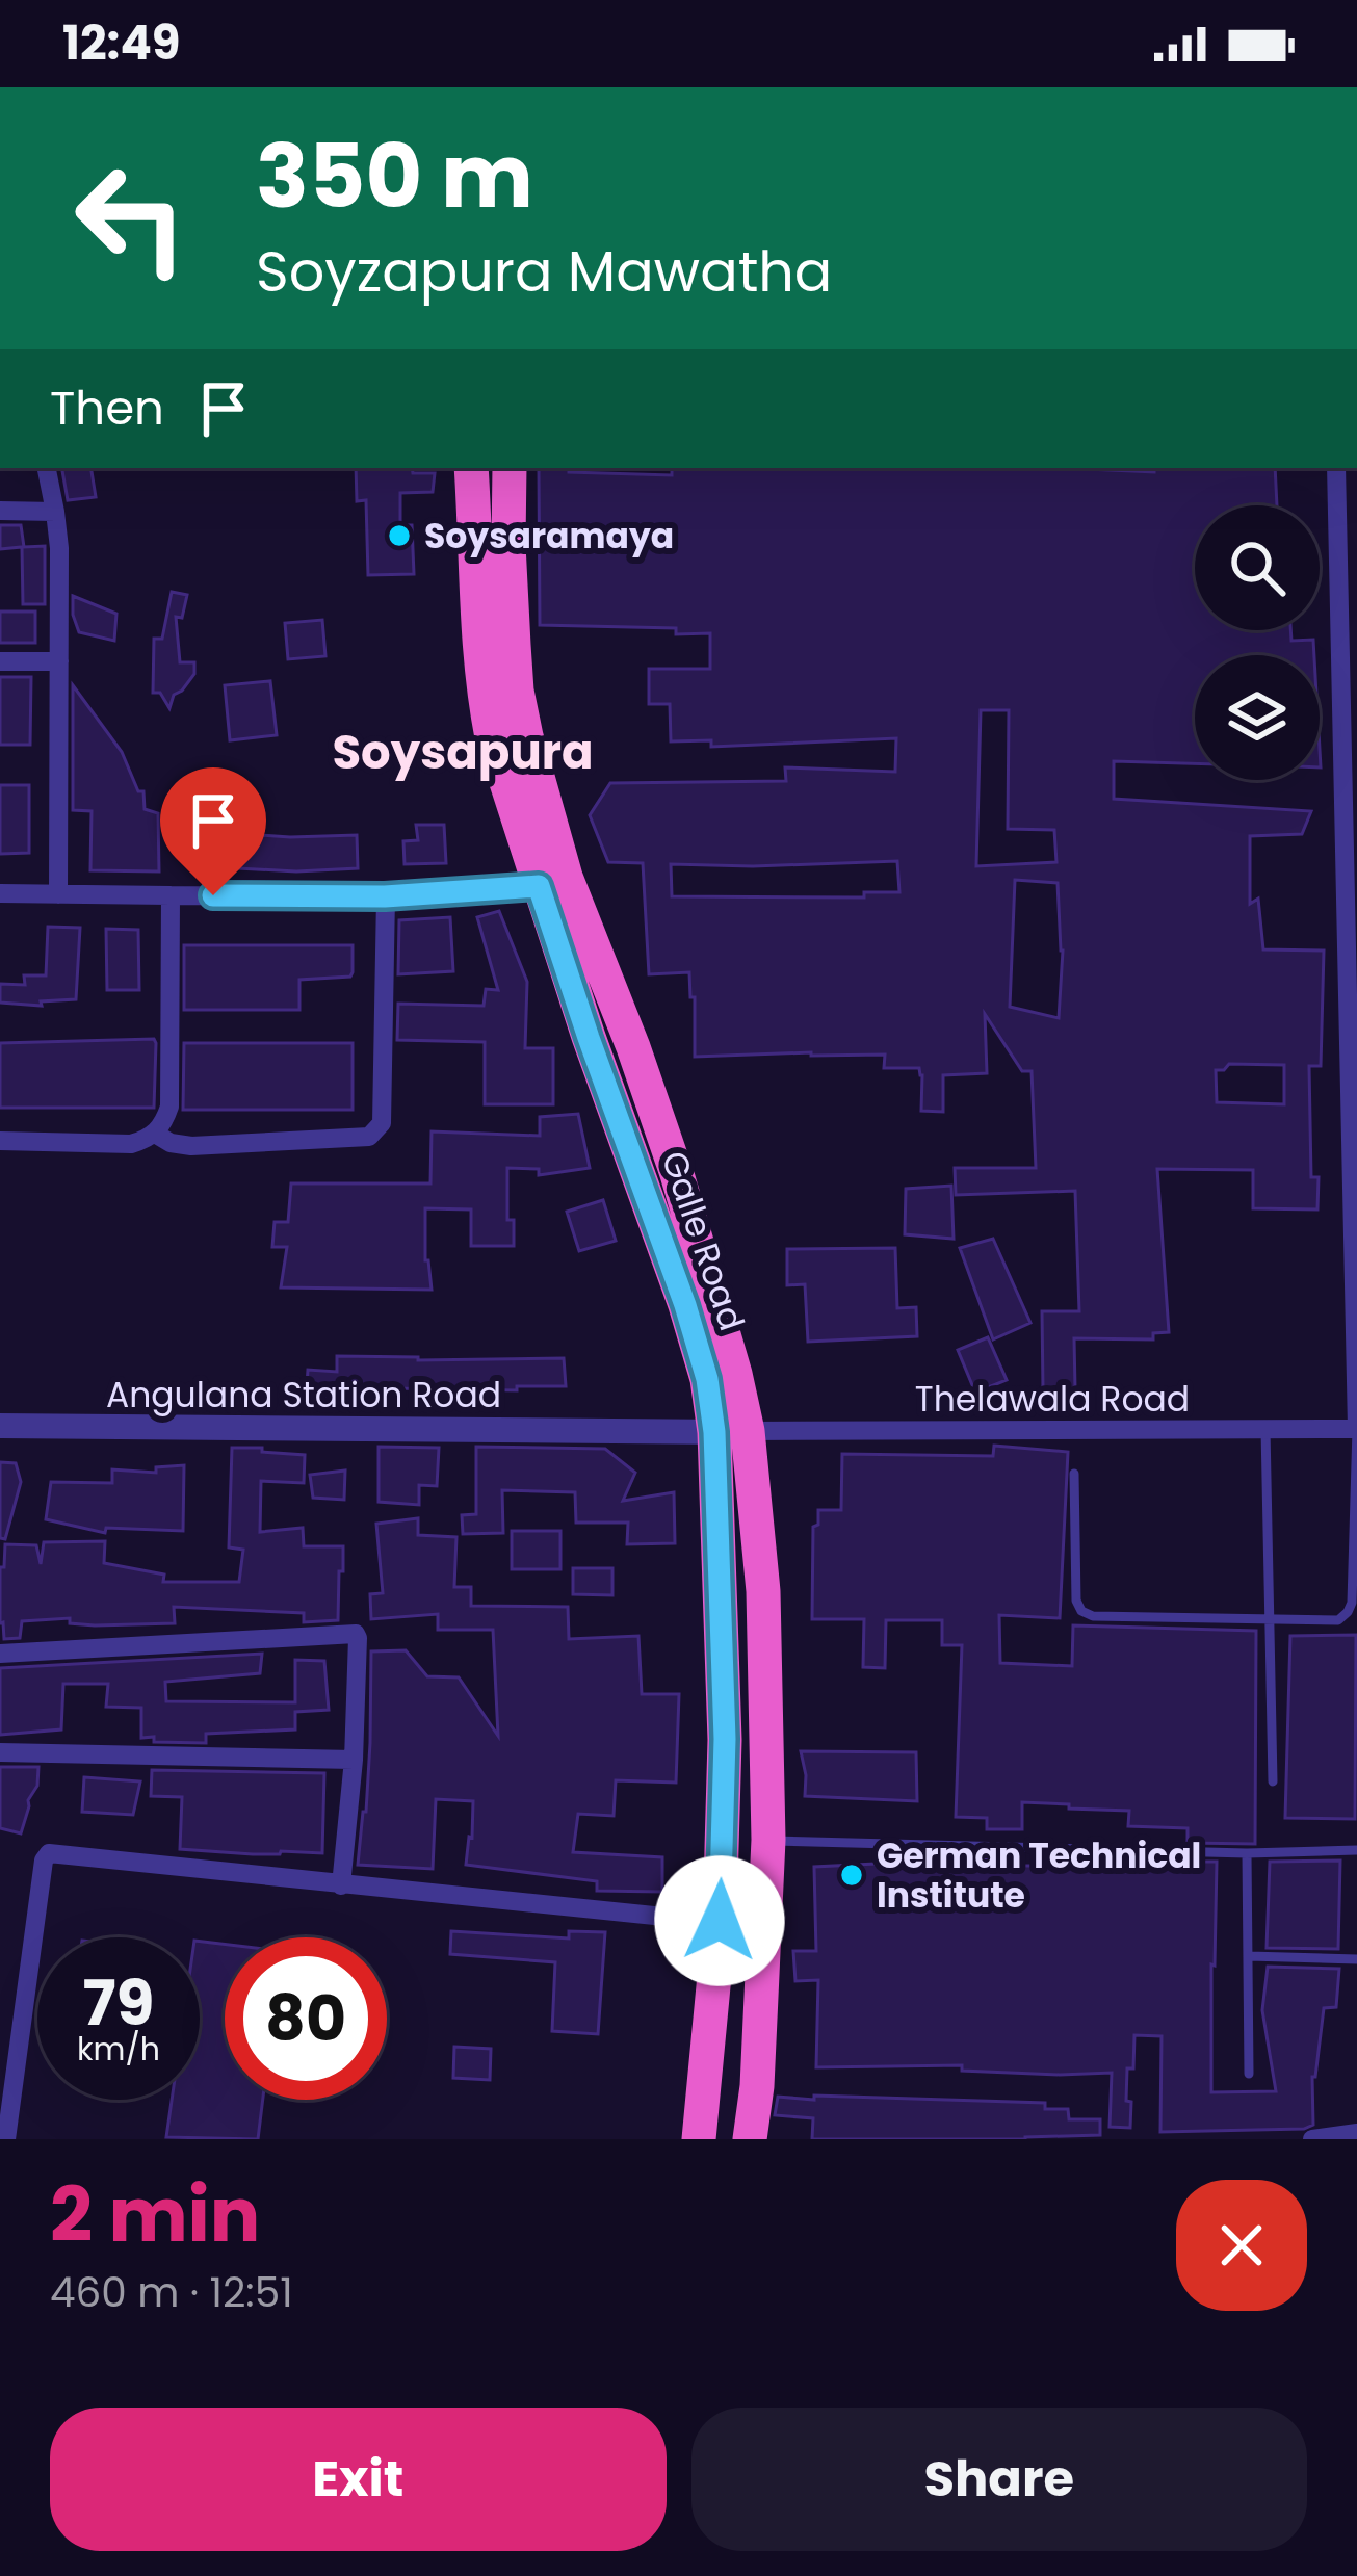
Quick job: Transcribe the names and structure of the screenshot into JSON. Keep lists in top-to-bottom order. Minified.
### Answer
{"streets":{"highway":["Galle Road"],"street":["Angulana Station Road","Thelawala Road"]},"crossings":[["Galle Road","Angulana Station Road"],["Galle Road","Thelawala Road"],["Angulana Station Road","Thelawala Road"]],"districts":["Soysapura"],"places":["Soysaramaya","German Technical Institute"],"page":{"status":"12:49","turn":["350 m","Soyzapura Mawatha"],"then":"Then","speed":"79 km/h","limit":"80","heading":["2 min","460 m · 12:51"],"buttons":["Exit","Share"]}}
